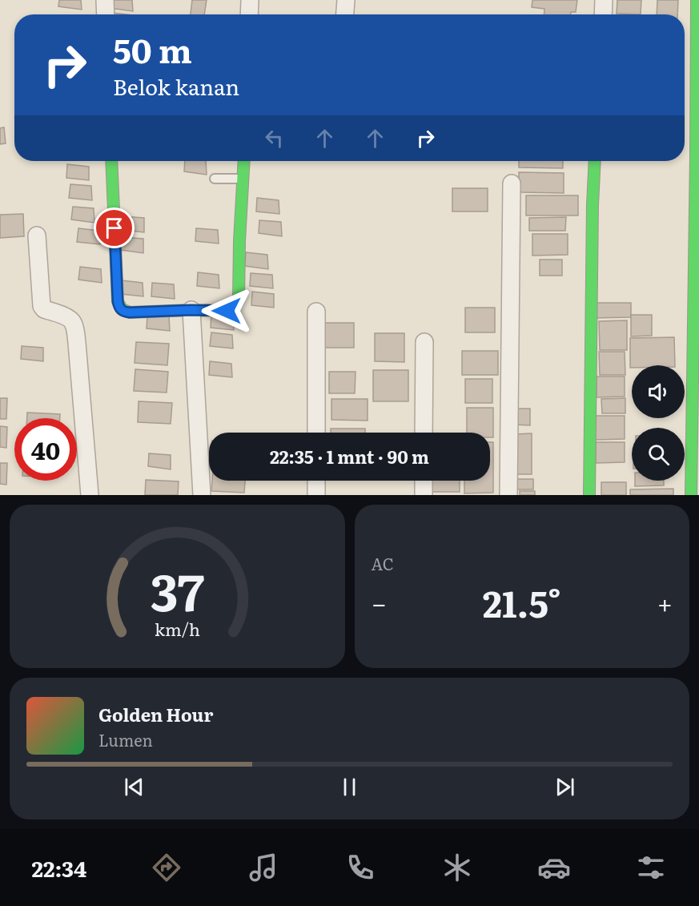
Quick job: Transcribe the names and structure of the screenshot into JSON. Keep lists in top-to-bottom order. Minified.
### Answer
{"page":{"turn":["50 m","Belok kanan"],"limit":"40","trip":"22:35 · 1 mnt · 90 m","tile":"AC","heat":["−","21.5°","+"],"song":["Golden Hour","Lumen"],"tabs":"22:34","gauge":["37","km/h"]}}
